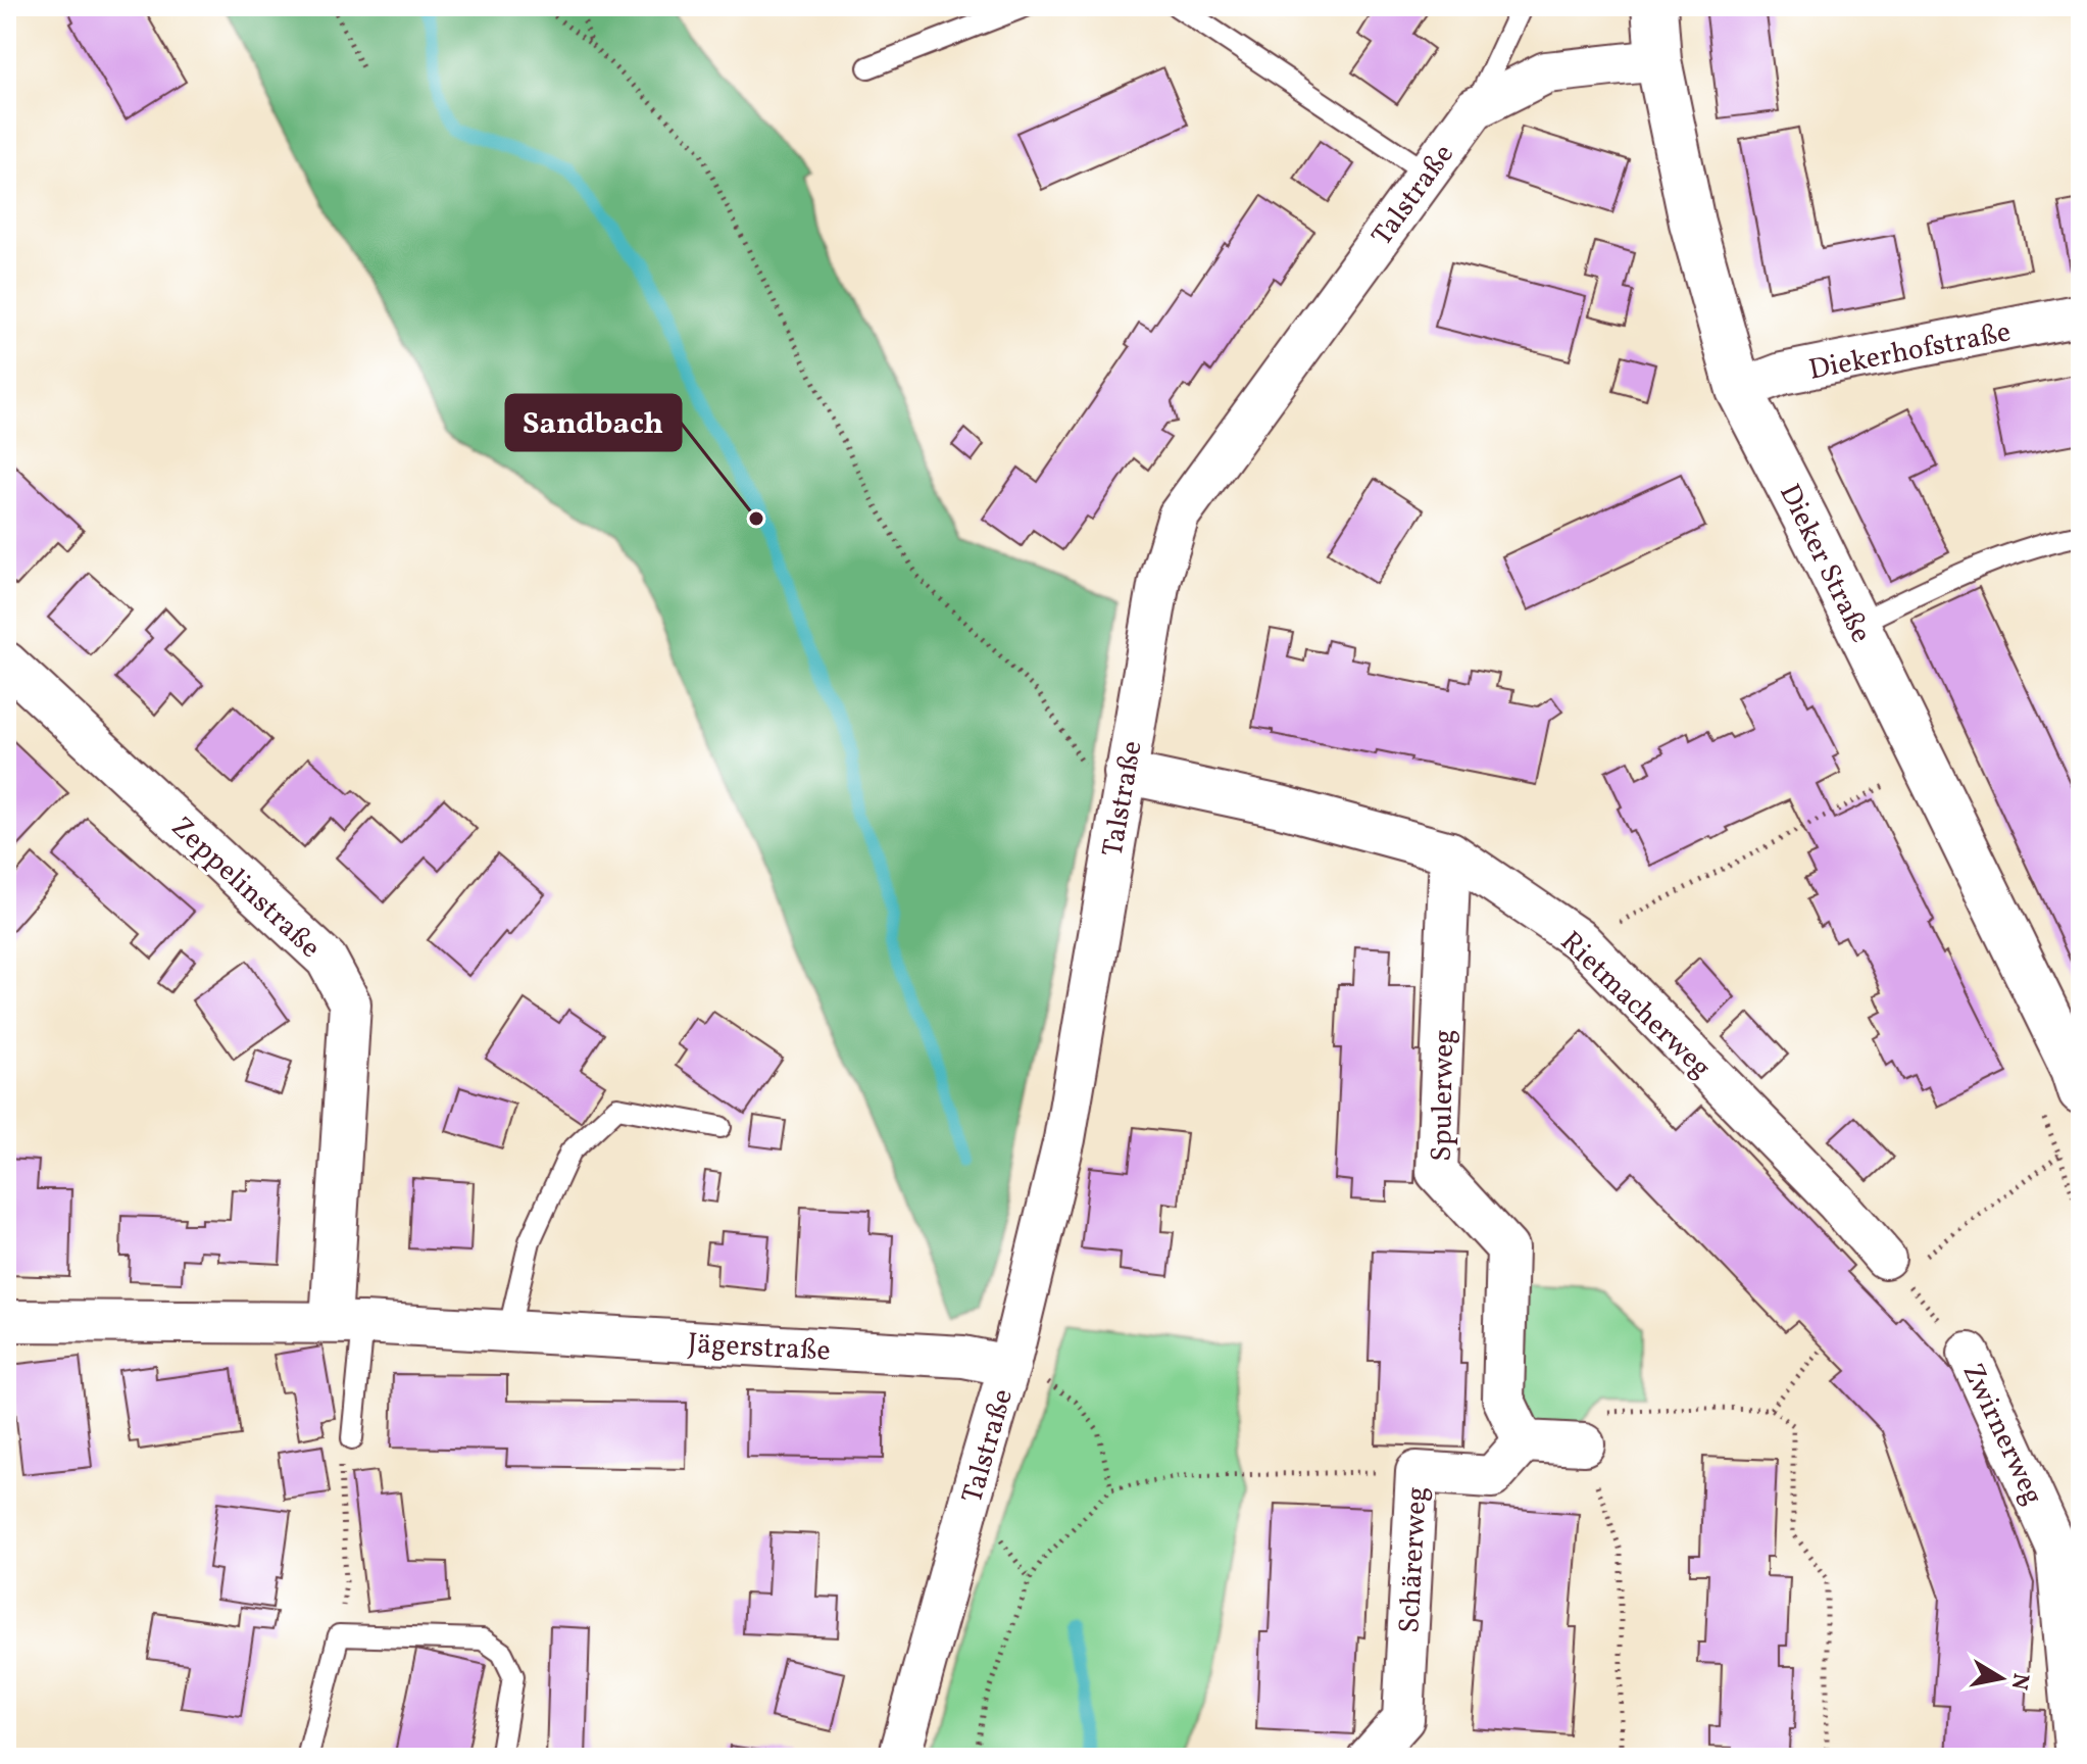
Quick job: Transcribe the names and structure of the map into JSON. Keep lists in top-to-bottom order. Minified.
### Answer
{"streets":{"street":["Talstraße","Diekerhofstraße","Dieker Straße","Zeppelinstraße","Rietmacherweg","Spulerweg","Jägerstraße","Zwirnerweg","Schärerweg"]},"crossings":[["Talstraße","Dieker Straße"],["Talstraße","Rietmacherweg"],["Talstraße","Jägerstraße"],["Diekerhofstraße","Dieker Straße"],["Zeppelinstraße","Jägerstraße"],["Rietmacherweg","Spulerweg"],["Rietmacherweg","Zwirnerweg"],["Spulerweg","Schärerweg"]],"places":["Sandbach"],"north":"right"}
